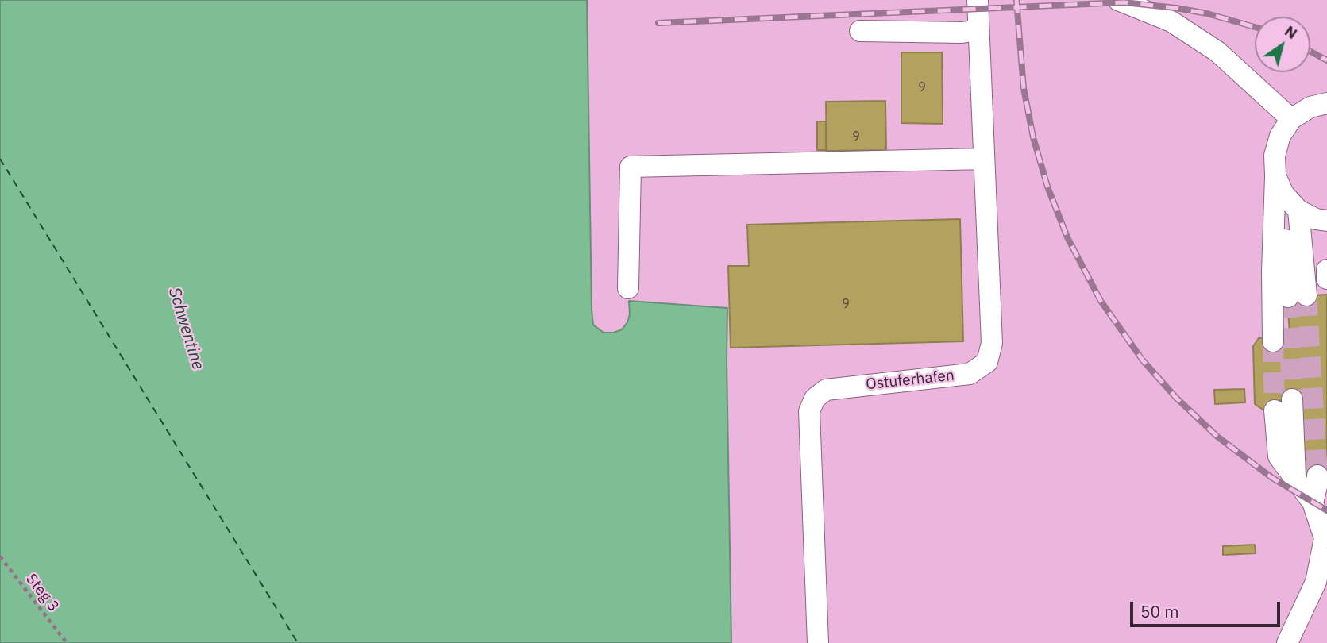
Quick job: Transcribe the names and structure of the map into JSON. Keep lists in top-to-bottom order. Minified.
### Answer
{"streets":{"street":["Ostuferhafen"],"path":["Steg 3"]},"water":["Schwentine"],"house_numbers":["9","9","9"],"scale_bar":"50 m","north":"top right"}
